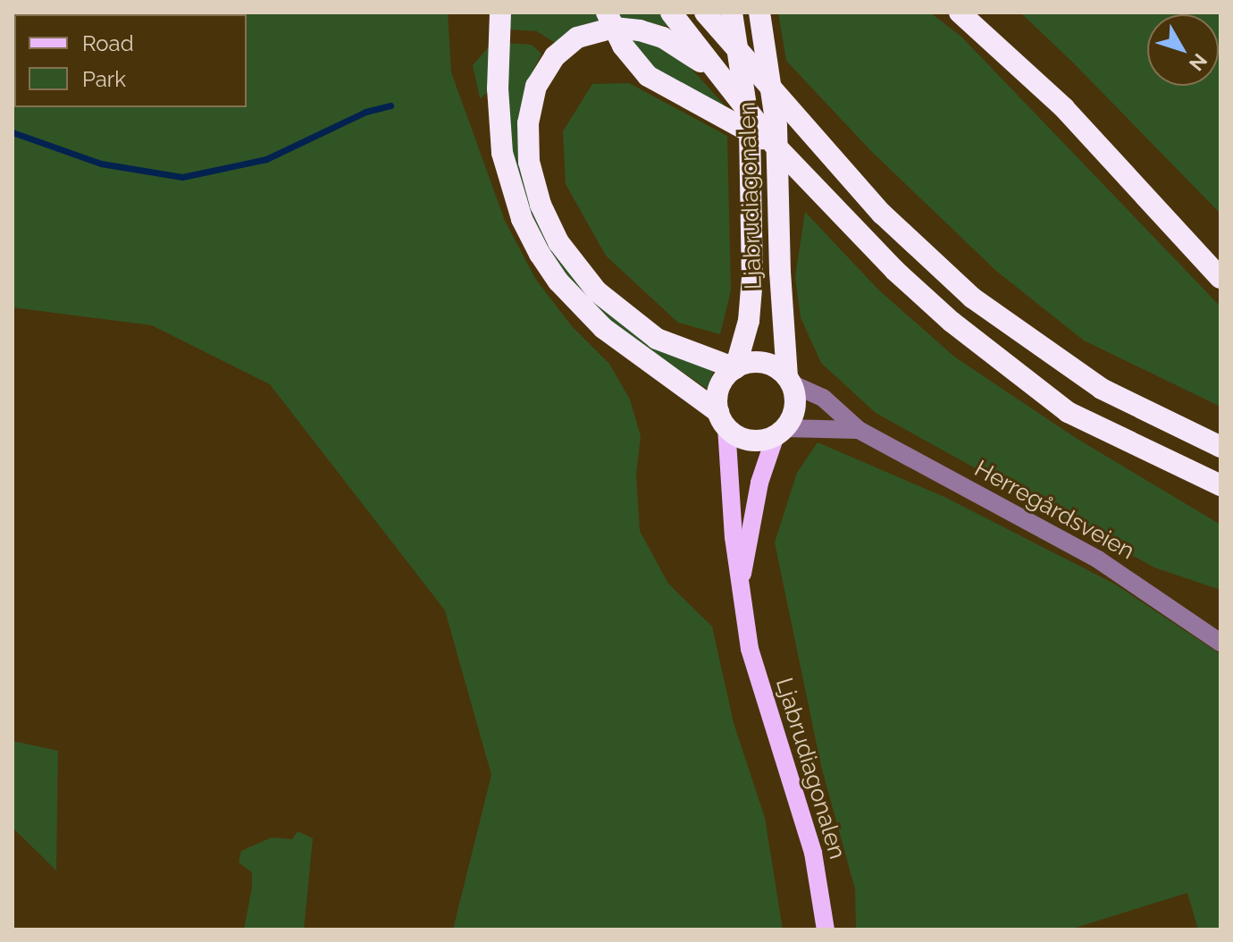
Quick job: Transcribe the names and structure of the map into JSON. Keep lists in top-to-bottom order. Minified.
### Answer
{"streets":{"highway":["Ljabrudiagonalen"],"street":["Herregårdsveien"]},"crossings":[["Ljabrudiagonalen","Herregårdsveien"]],"legend":["Road","Park"],"north":"bottom right"}
